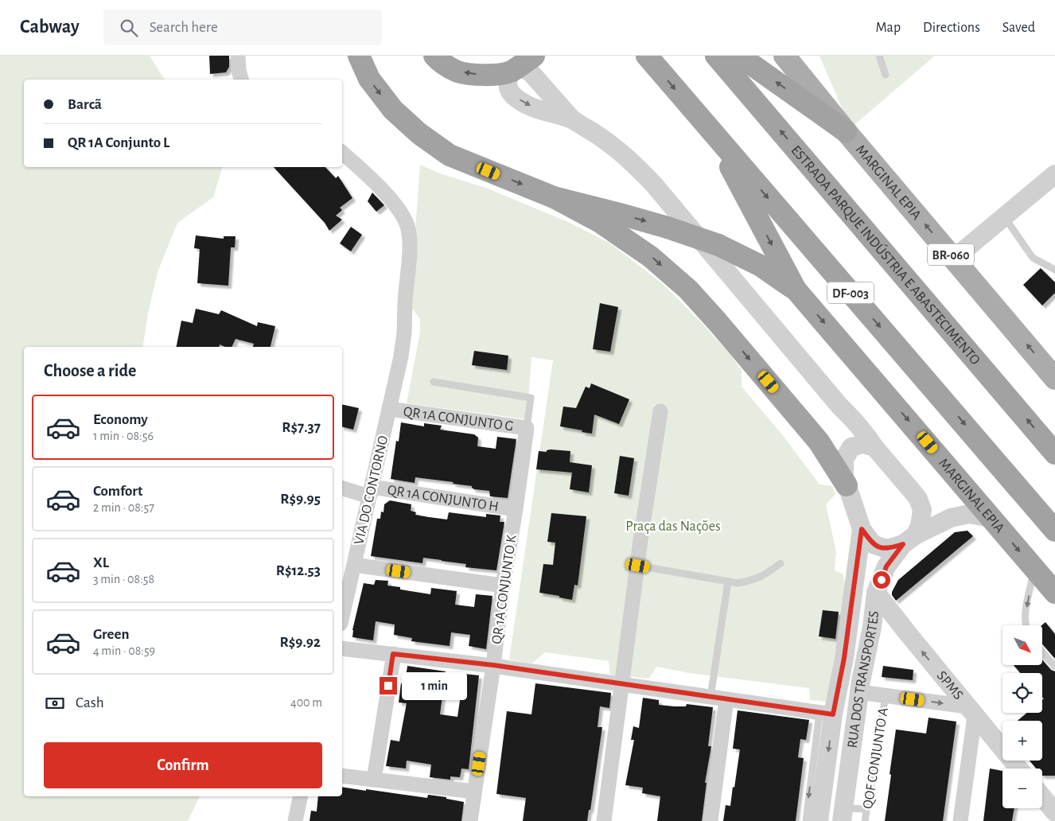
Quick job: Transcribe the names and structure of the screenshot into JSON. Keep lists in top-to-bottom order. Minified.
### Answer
{"streets":{"highway":["MARGINAL EPIA","ESTRADA PARQUE INDÚSTRIA E ABASTECIMENTO","DF-003"],"main road":["BR-060"],"street":["QR 1A CONJUNTO G","VIA DO CONTORNO","QR 1A CONJUNTO H","QR 1A CONJUNTO K","RUA DOS TRANSPORTES","SPMS"],"lane":["QOF CONJUNTO A"]},"crossings":[["MARGINAL EPIA","BR-060"],["MARGINAL EPIA","RUA DOS TRANSPORTES"],["QR 1A CONJUNTO G","VIA DO CONTORNO"],["QR 1A CONJUNTO G","QR 1A CONJUNTO K"],["VIA DO CONTORNO","QR 1A CONJUNTO H"],["QR 1A CONJUNTO H","QR 1A CONJUNTO K"],["RUA DOS TRANSPORTES","SPMS"]],"one_way":["SPMS"],"parks":["Praça das Nações"],"north":"bottom right","page":{"header":"Cabway","search":"Search here","nav":["Map","Directions","Saved"],"banner":["Barcã","QR 1A Conjunto L"],"heading":"Choose a ride","list":[{"name":"Economy","note":"1 min · 08:56","value":"R$7.37"},{"name":"Comfort","note":"2 min · 08:57","value":"R$9.95"},{"name":"XL","note":"3 min · 08:58","value":"R$12.53"},{"name":"Green","note":"4 min · 08:59","value":"R$9.92"}],"map_buttons":["+","−"],"bubble":"1 min","pay":["Cash","400 m"],"buttons":"Confirm"}}
